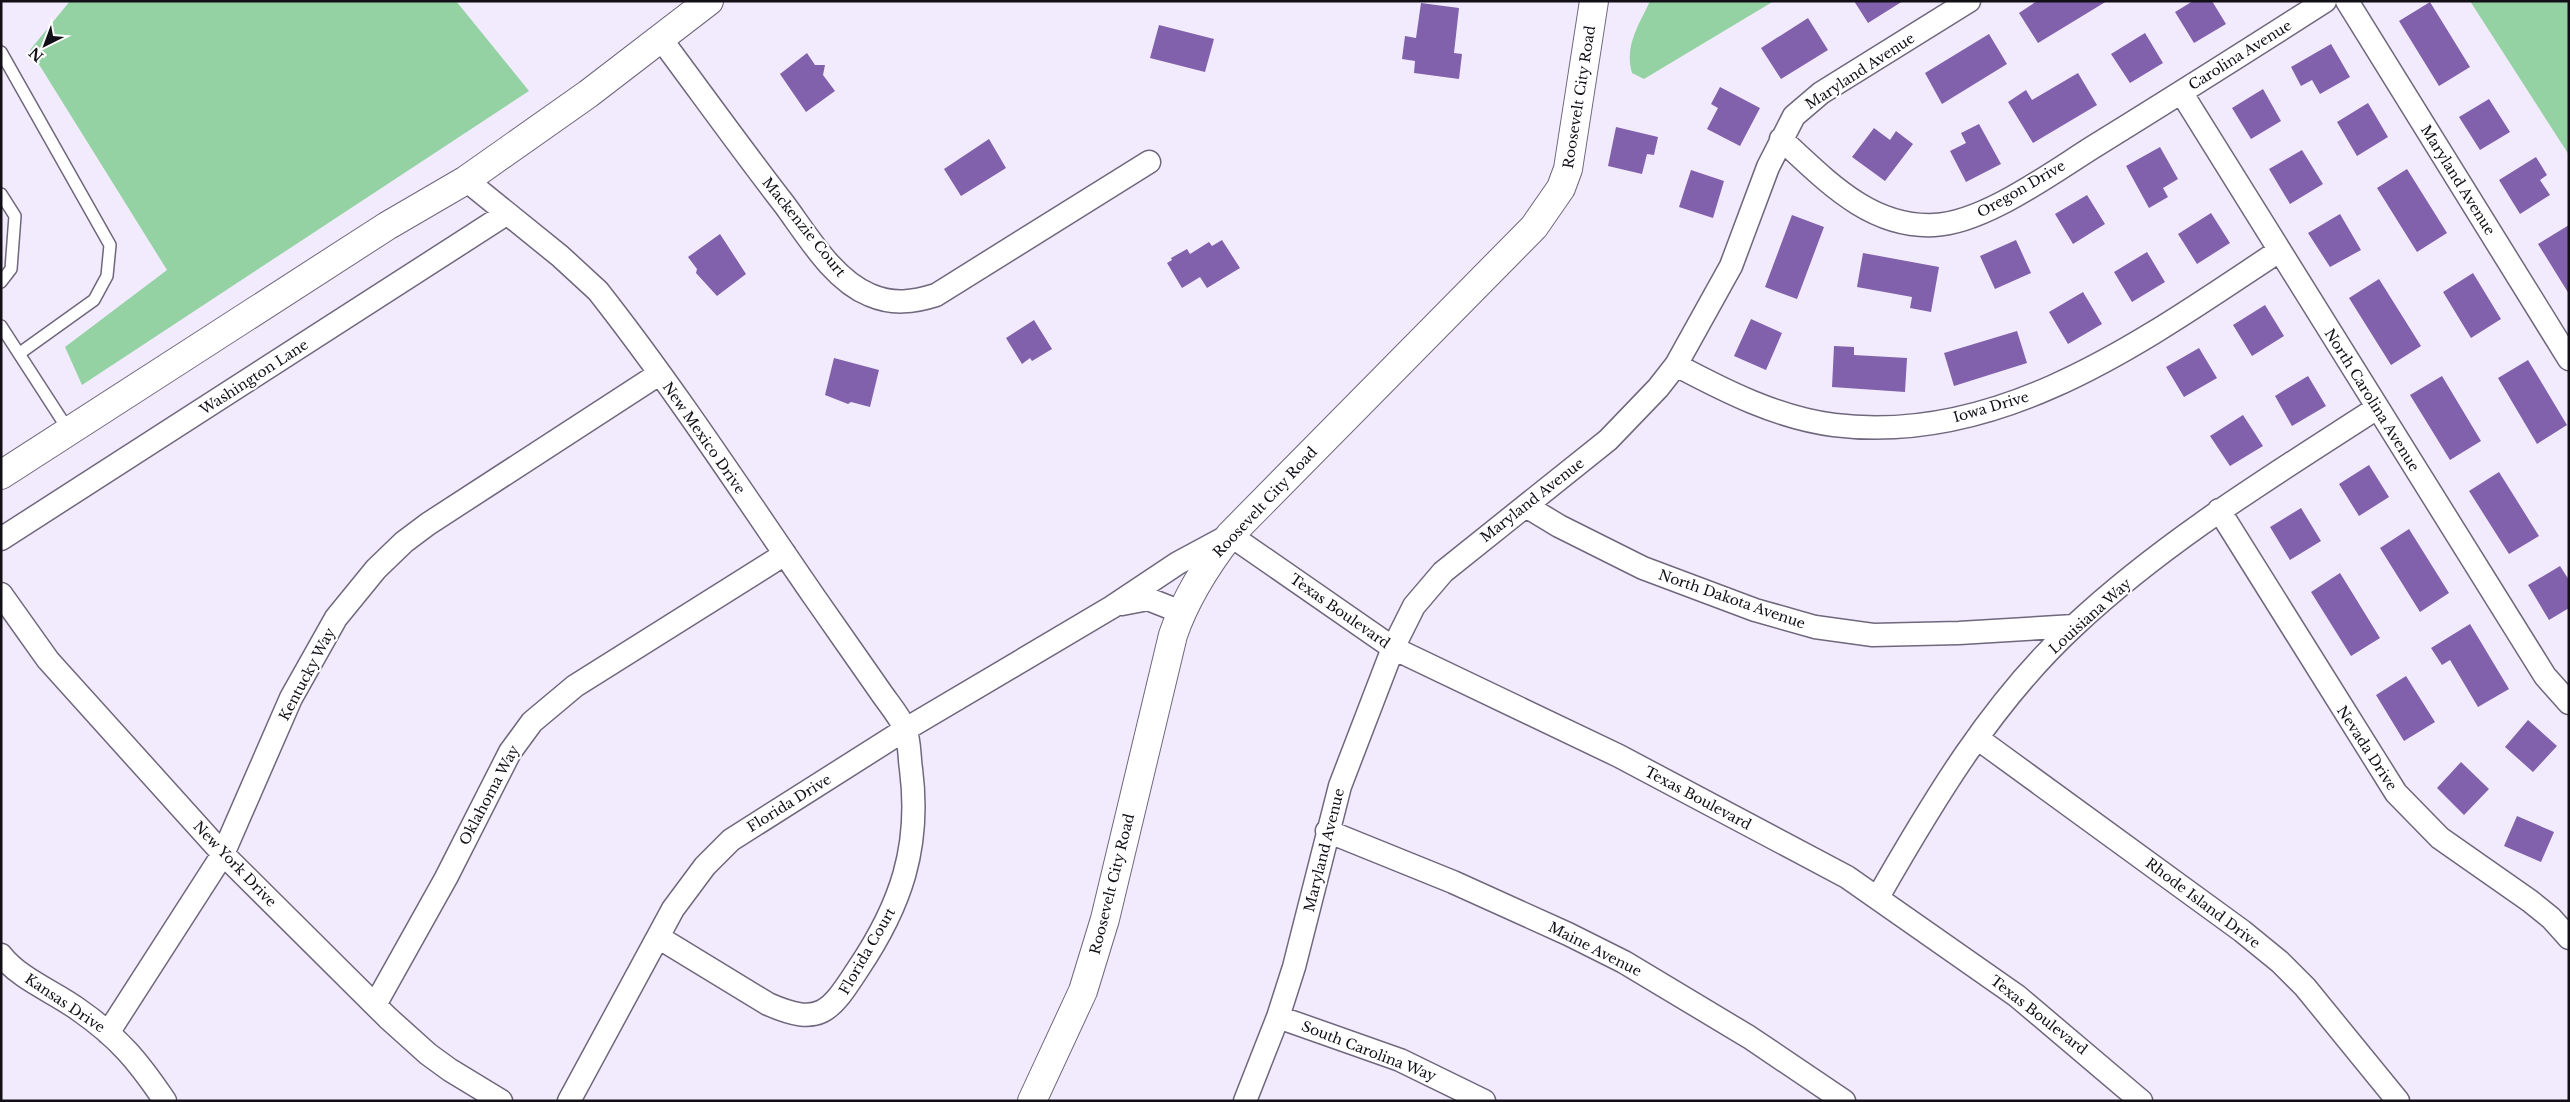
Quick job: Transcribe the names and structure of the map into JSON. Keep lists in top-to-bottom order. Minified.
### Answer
{"streets":{"street":["Carolina Avenue","Maryland Avenue","Roosevelt City Road","Oregon Drive","Mackenzie Court","Washington Lane","North Carolina Avenue","Iowa Drive","New Mexico Drive","North Dakota Avenue","Texas Boulevard","Louisiana Way","Kentucky Way","Nevada Drive","Oklahoma Way","Florida Drive","New York Drive","Rhode Island Drive","Maine Avenue","Florida Court","Kansas Drive","South Carolina Way"]},"crossings":[["Carolina Avenue","Oregon Drive"],["Carolina Avenue","North Carolina Avenue"],["Maryland Avenue","Oregon Drive"],["Maryland Avenue","Iowa Drive"],["Maryland Avenue","North Dakota Avenue"],["Maryland Avenue","Texas Boulevard"],["Maryland Avenue","Maine Avenue"],["Maryland Avenue","South Carolina Way"],["Roosevelt City Road","Texas Boulevard"],["Roosevelt City Road","Florida Drive"],["Oregon Drive","North Carolina Avenue"],["Washington Lane","New Mexico Drive"],["North Carolina Avenue","Iowa Drive"],["North Carolina Avenue","Louisiana Way"],["New Mexico Drive","Kentucky Way"],["New Mexico Drive","Oklahoma Way"],["New Mexico Drive","Florida Drive"],["New Mexico Drive","Florida Court"],["North Dakota Avenue","Louisiana Way"],["Texas Boulevard","Louisiana Way"],["Texas Boulevard","Florida Drive"],["Louisiana Way","Nevada Drive"],["Louisiana Way","Rhode Island Drive"],["Kentucky Way","New York Drive"],["Kentucky Way","Kansas Drive"],["Oklahoma Way","New York Drive"],["Florida Drive","Florida Court"]],"north":"bottom left"}
